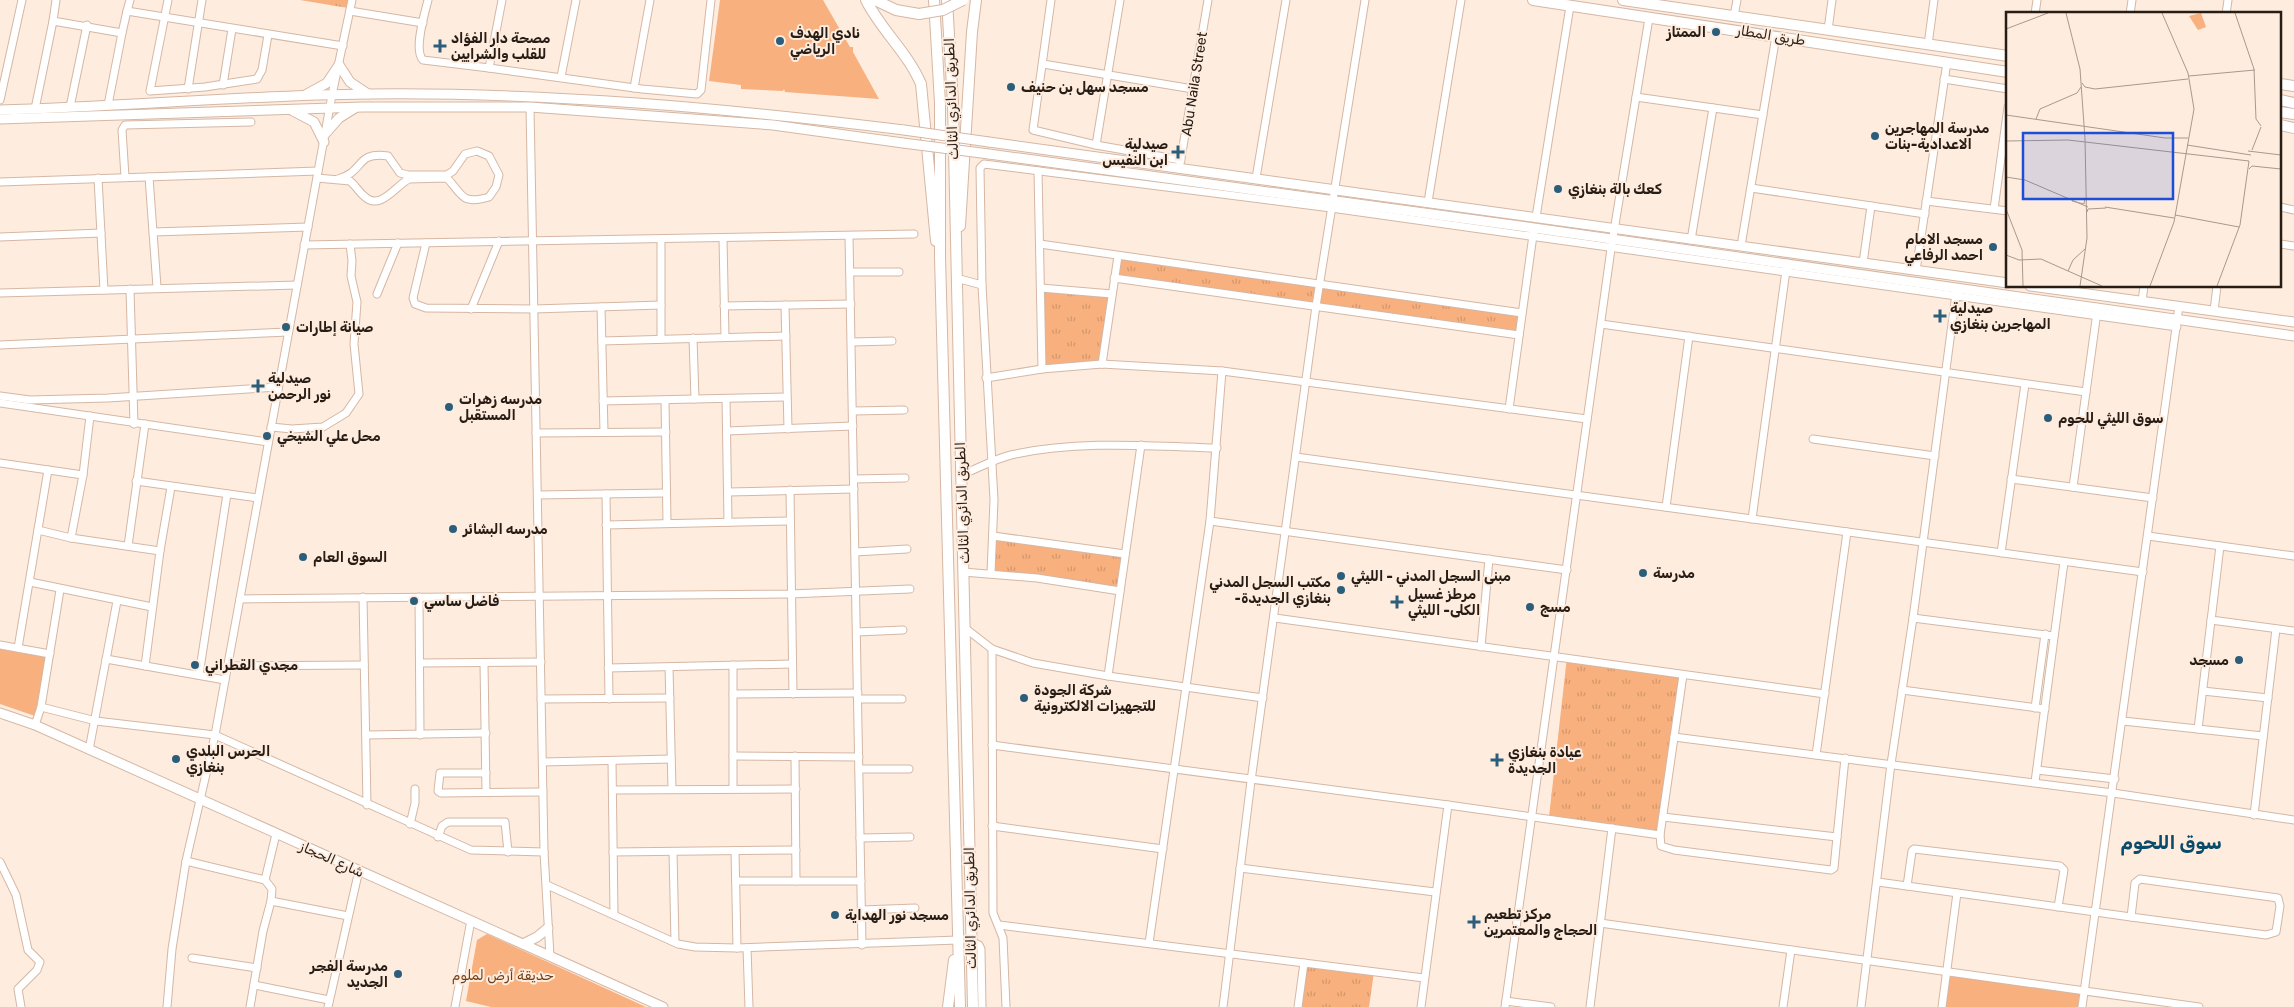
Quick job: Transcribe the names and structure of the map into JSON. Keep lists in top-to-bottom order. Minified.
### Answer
{"streets":{"highway":["طريق المطار","الطريق الدائري الثالث"],"main road":["شارع الحجاز"],"street":["Abu Naila Street"]},"districts":["سوق اللحوم"],"parks":["حديقة أرض لملوم"],"places":{"other":["الممتاز","نادي الهدف الرياضي","مسجد سهل بن حنيف","مدرسة المهاجرين الاعدادية-بنات","كعك بالة بنغازي","مسجد الامام احمد الرفاعي","صيانة إطارات","مدرسه زهرات المستقبل","سوق الليثي للحوم","محل علي الشيخي","مدرسه البشائر","السوق العام","مدرسة","مبنى السجل المدني - الليثي","مكتب السجل المدني -بنغازي الجديدة","فاضل ساسي","مسج","مسجد","مجدي القطراني","شركة الجودة للتجهيزات الالكترونية","الحرس البلدي بنغازي","مسجد نور الهداية","مدرسة الفجر الجديد"],"health":["مصحة دار الفؤاد للقلب والشرايين","صيدلية ابن النفيس","صيدلية المهاجرين بنغازي","صيدلية نور الرحمن","مرطز غسيل الكلى- الليثي","عيادة بنغازي الجديدة","مركز تطعيم الحجاج والمعتمرين"]}}
